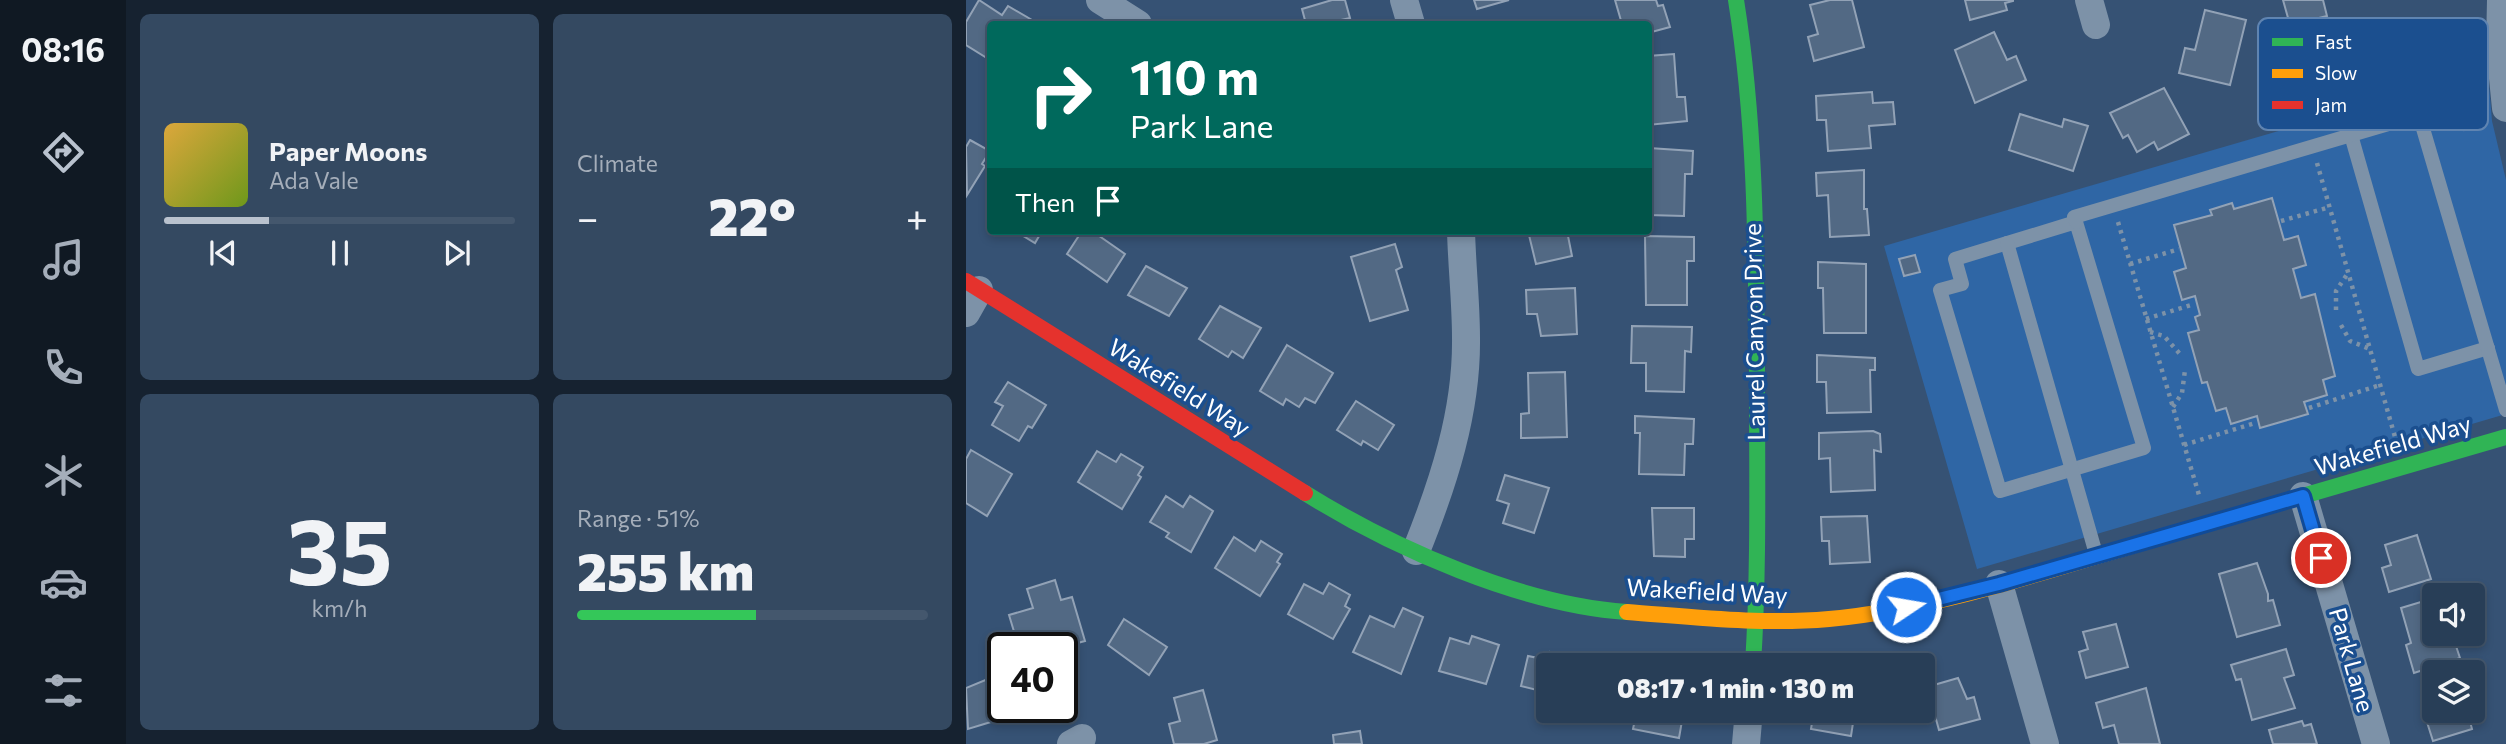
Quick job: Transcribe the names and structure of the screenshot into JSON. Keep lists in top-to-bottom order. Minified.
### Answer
{"streets":{"street":["Laurel Canyon Drive","Wakefield Way","Park Lane"]},"crossings":[["Laurel Canyon Drive","Wakefield Way"],["Wakefield Way","Park Lane"]],"legend":["Fast","Slow","Jam"],"page":{"tabs":"08:16","tile":["Climate",["35","km/h"],["Range · 51%","255 km"]],"turn":["110 m","Park Lane"],"song":["Paper Moons","Ada Vale"],"then":"Then","heat":["−","22°","+"],"limit":"40","trip":"08:17 · 1 min · 130 m"}}
